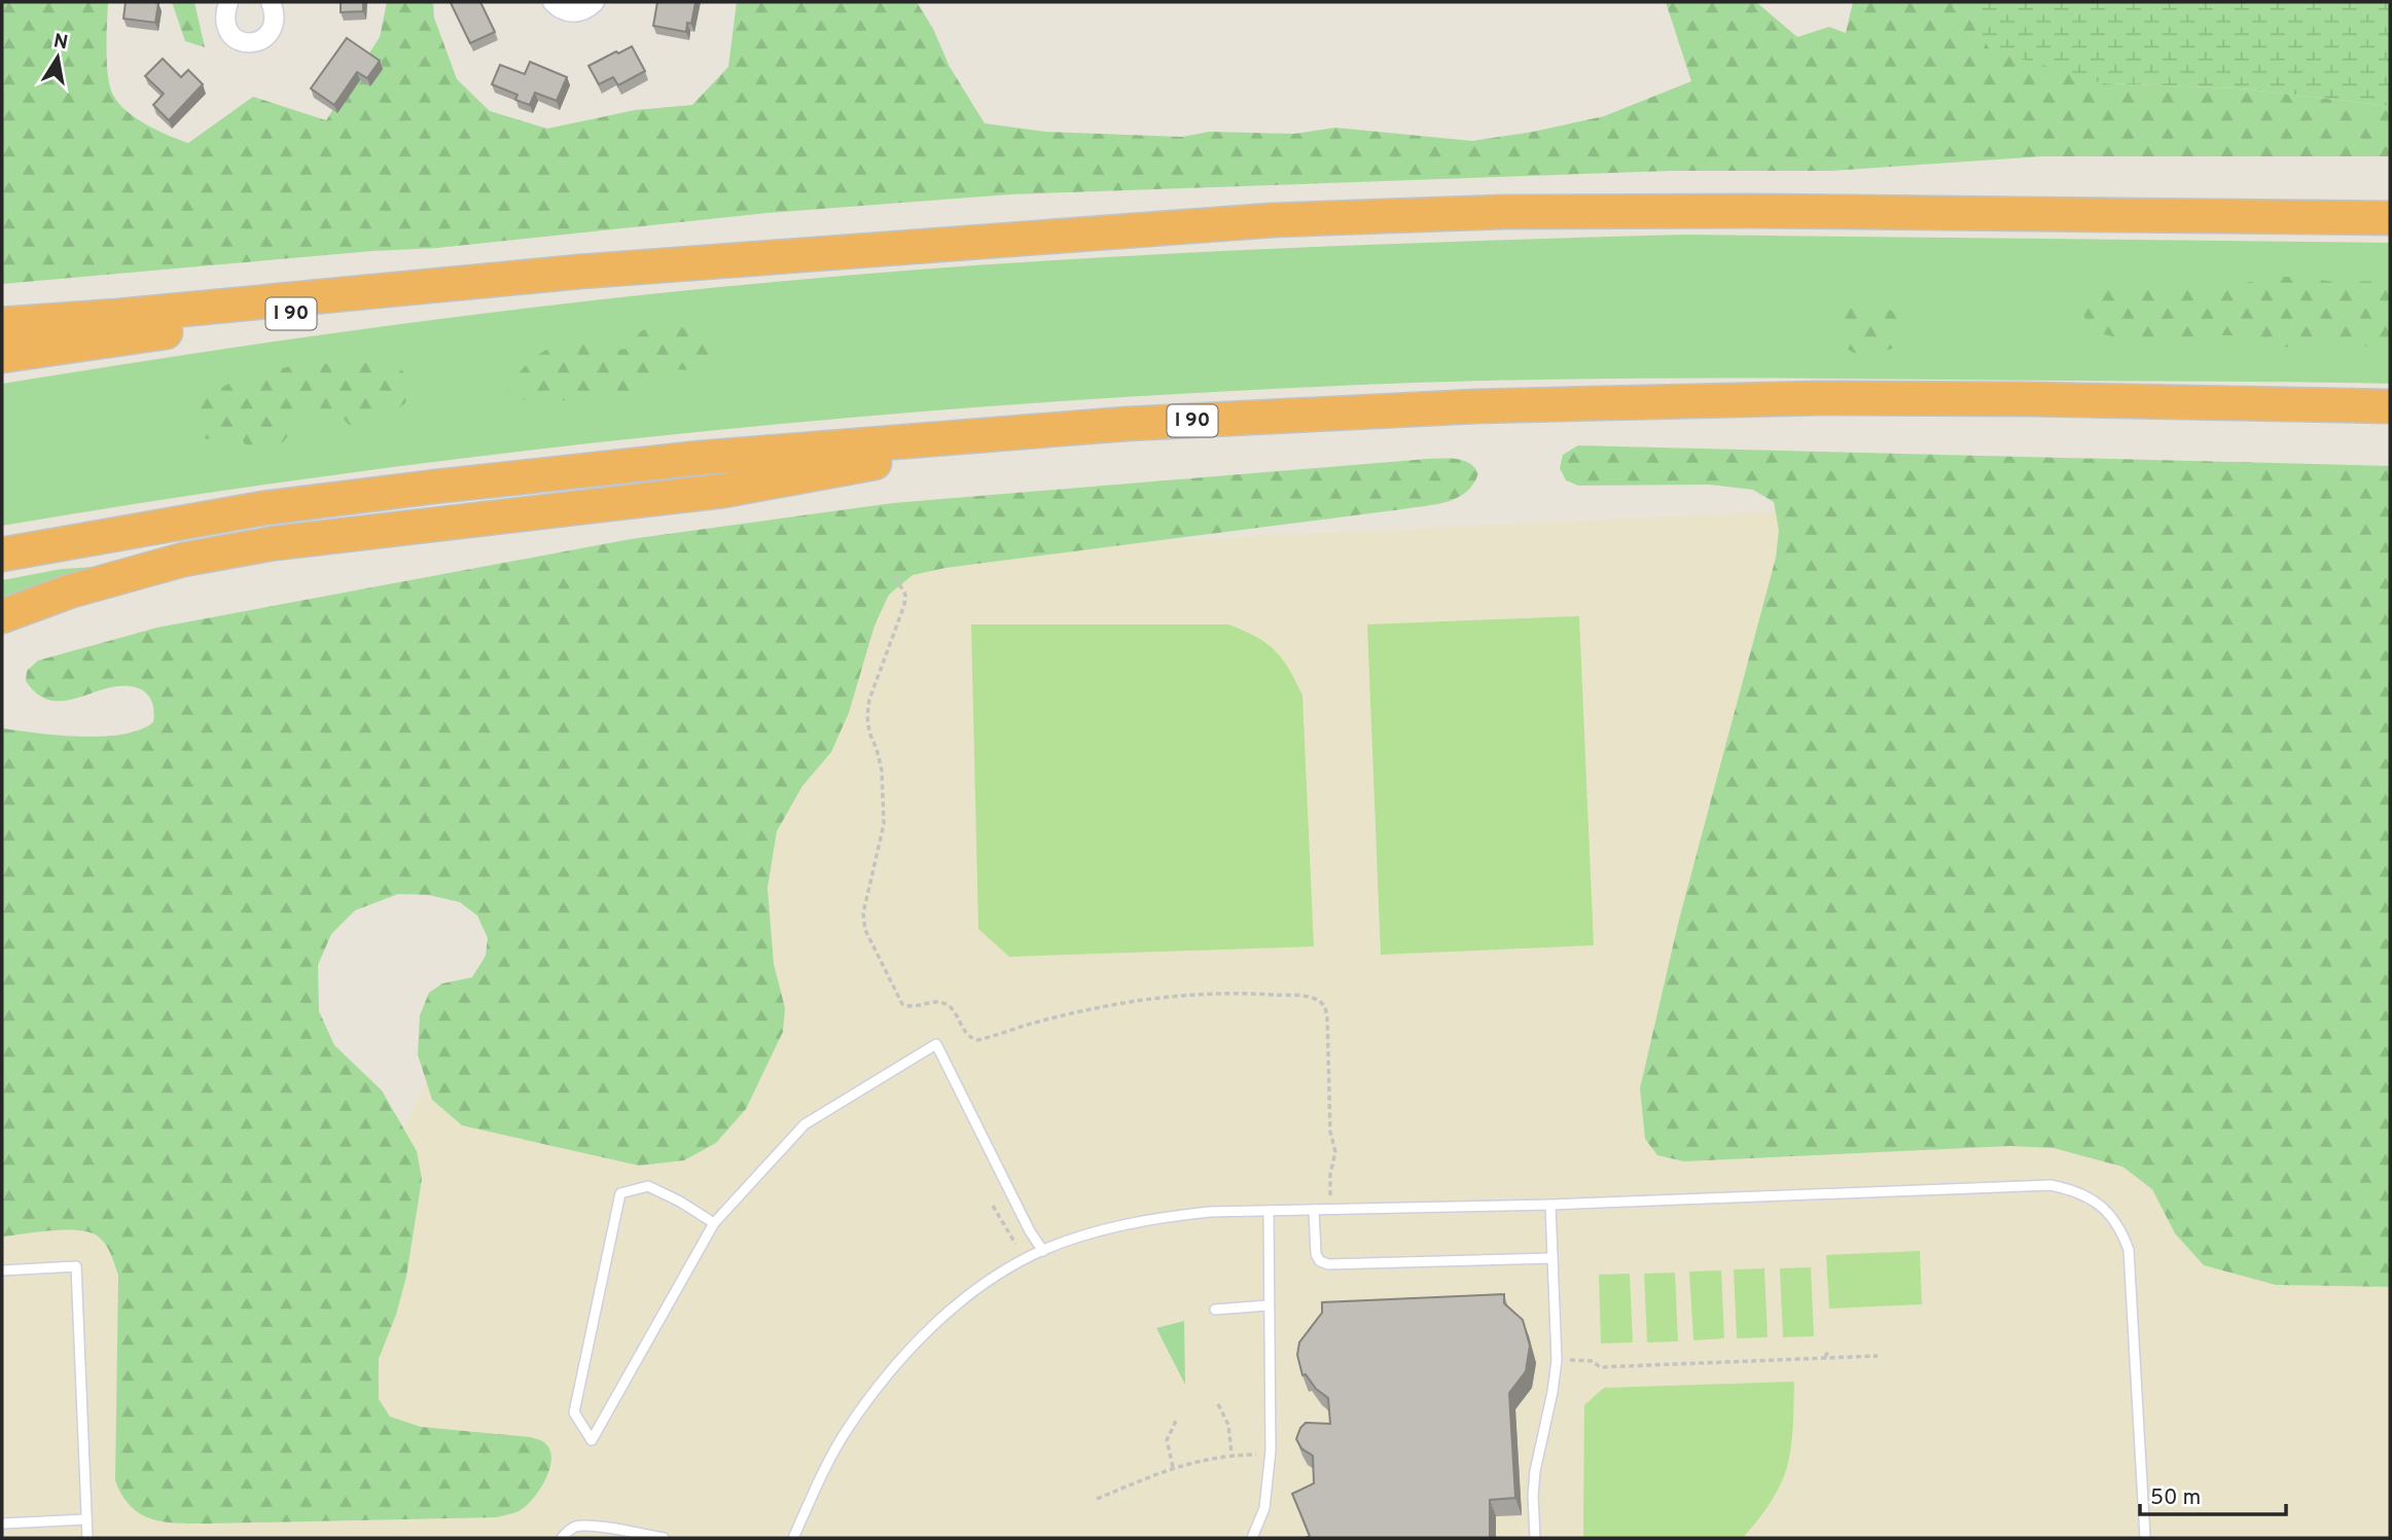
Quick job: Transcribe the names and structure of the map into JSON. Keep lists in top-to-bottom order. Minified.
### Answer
{"streets":{"highway":["I 90"]},"scale_bar":"50 m","north":"top"}
